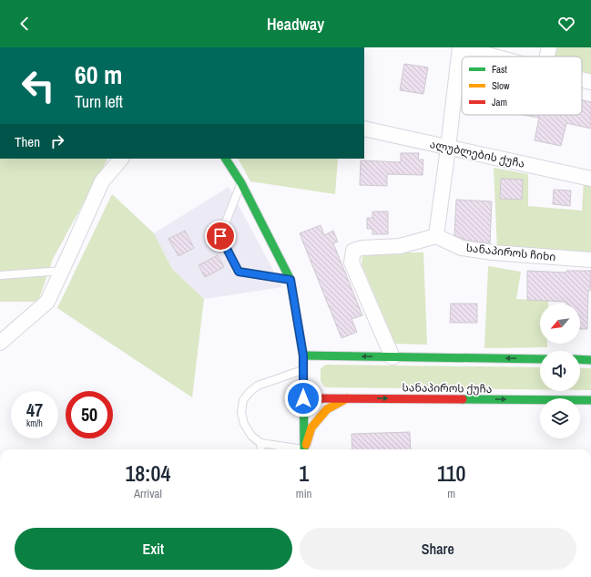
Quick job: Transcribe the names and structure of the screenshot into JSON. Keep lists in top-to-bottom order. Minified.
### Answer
{"streets":{"main road":["სანაპიროს ქუჩა"],"street":["ალუბლების ქუჩა","სანაპიროს ჩიხი"]},"legend":["Fast","Slow","Jam"],"north":"bottom left","page":{"header":"Headway","turn":["60 m","Turn left"],"then":"Then","speed":"47 km/h","limit":"50","eta":["18:04","Arrival","1","min","110","m"],"buttons":["Exit","Share"]}}
